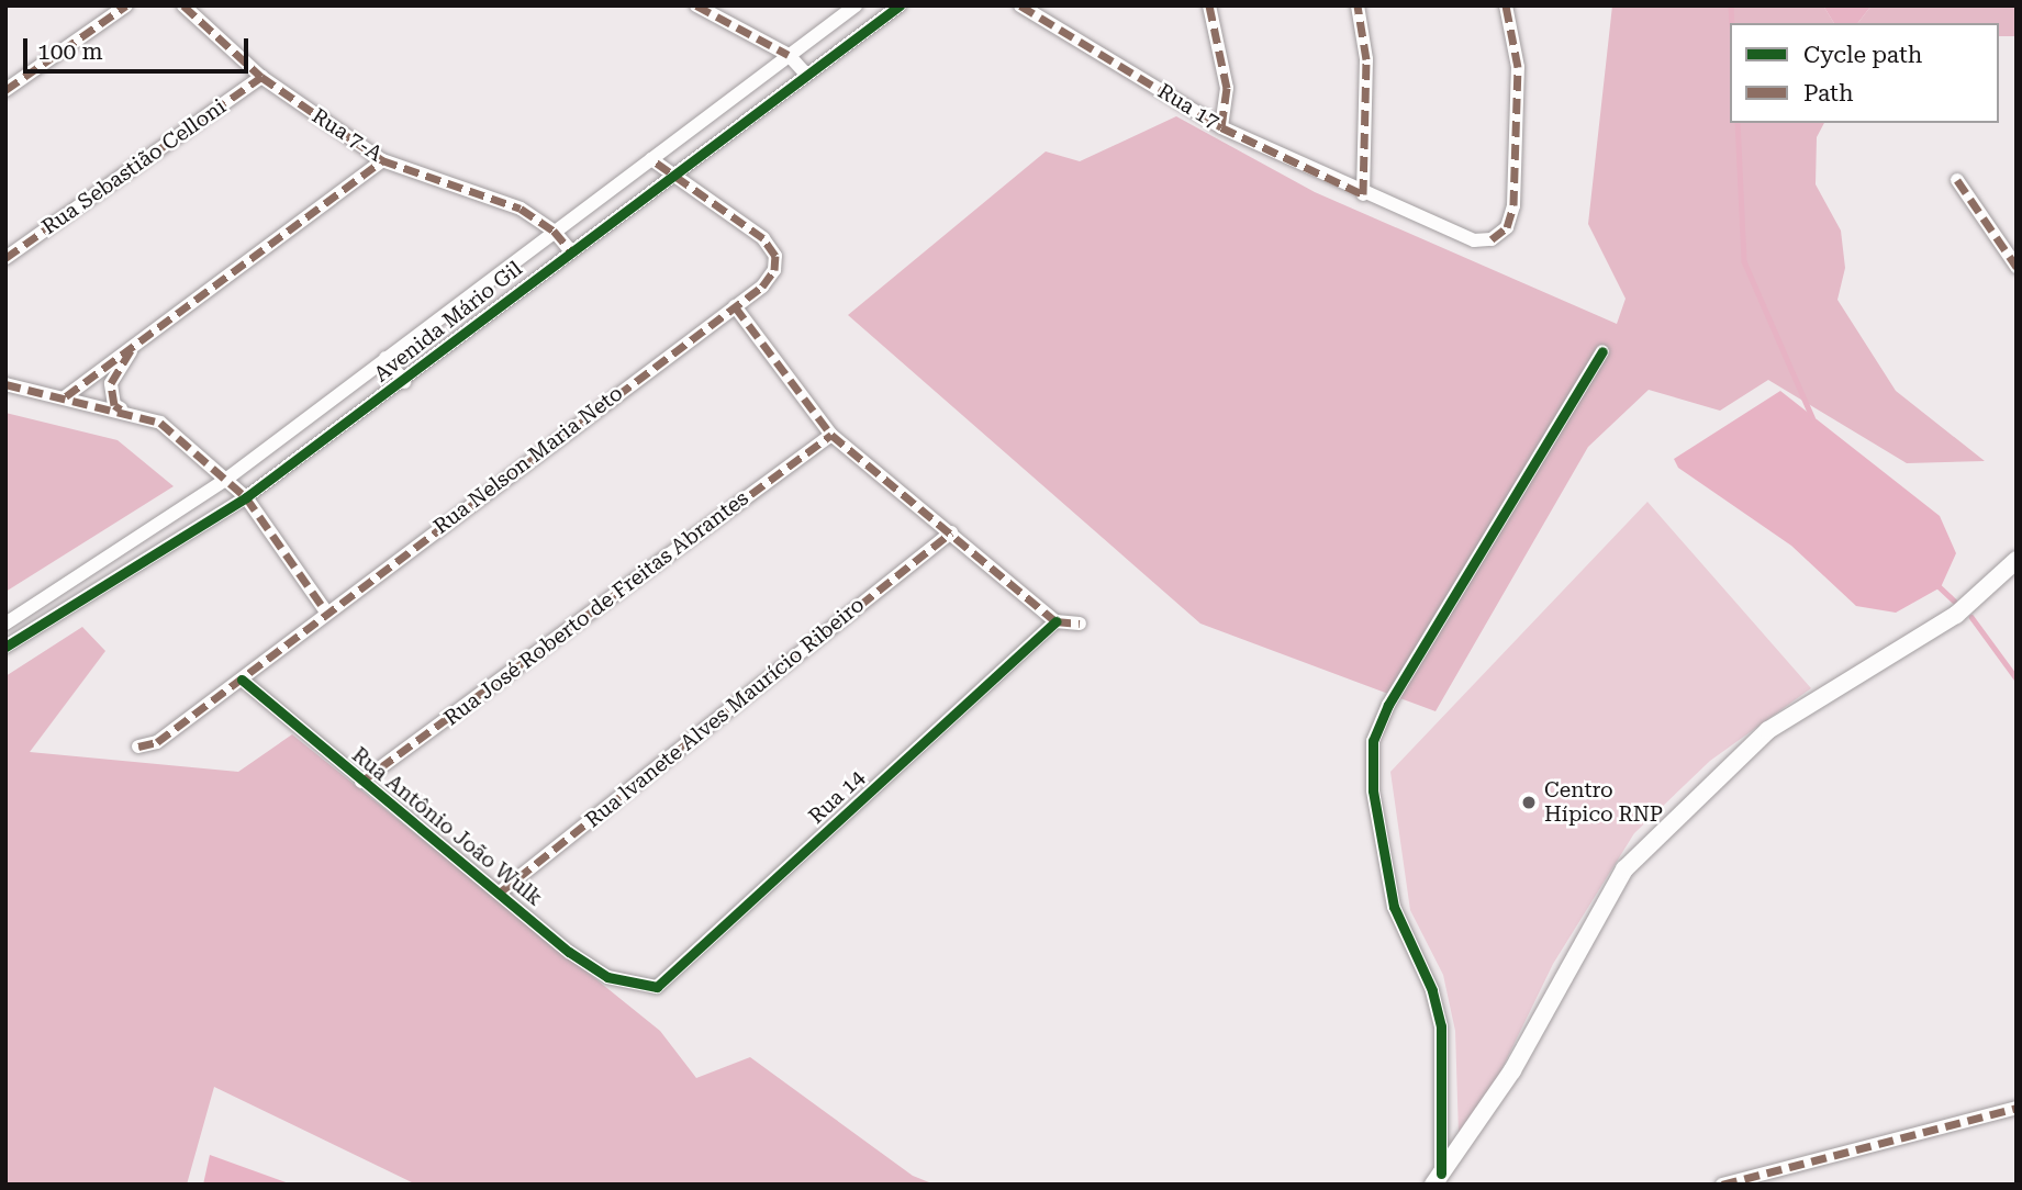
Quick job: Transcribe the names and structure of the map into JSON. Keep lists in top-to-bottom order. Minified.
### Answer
{"streets":{"street":["Rua 17","Rua 7-A","Rua Sebastião Celloni","Avenida Mário Gil","Rua Nelson Maria Neto","Rua José Roberto de Freitas Abrantes","Rua lvanete Alves Maurício Ribeiro","Rua 14","Rua Antônio João Wulk"]},"crossings":[["Rua 7-A","Rua Sebastião Celloni"],["Rua 7-A","Avenida Mário Gil"],["Avenida Mário Gil","Rua Nelson Maria Neto"],["Rua Nelson Maria Neto","Rua Antônio João Wulk"],["Rua José Roberto de Freitas Abrantes","Rua Antônio João Wulk"],["Rua lvanete Alves Maurício Ribeiro","Rua Antônio João Wulk"],["Rua 14","Rua Antônio João Wulk"]],"places":["Centro Hípico RNP"],"legend":["Cycle path","Path"],"scale_bar":"100 m"}
